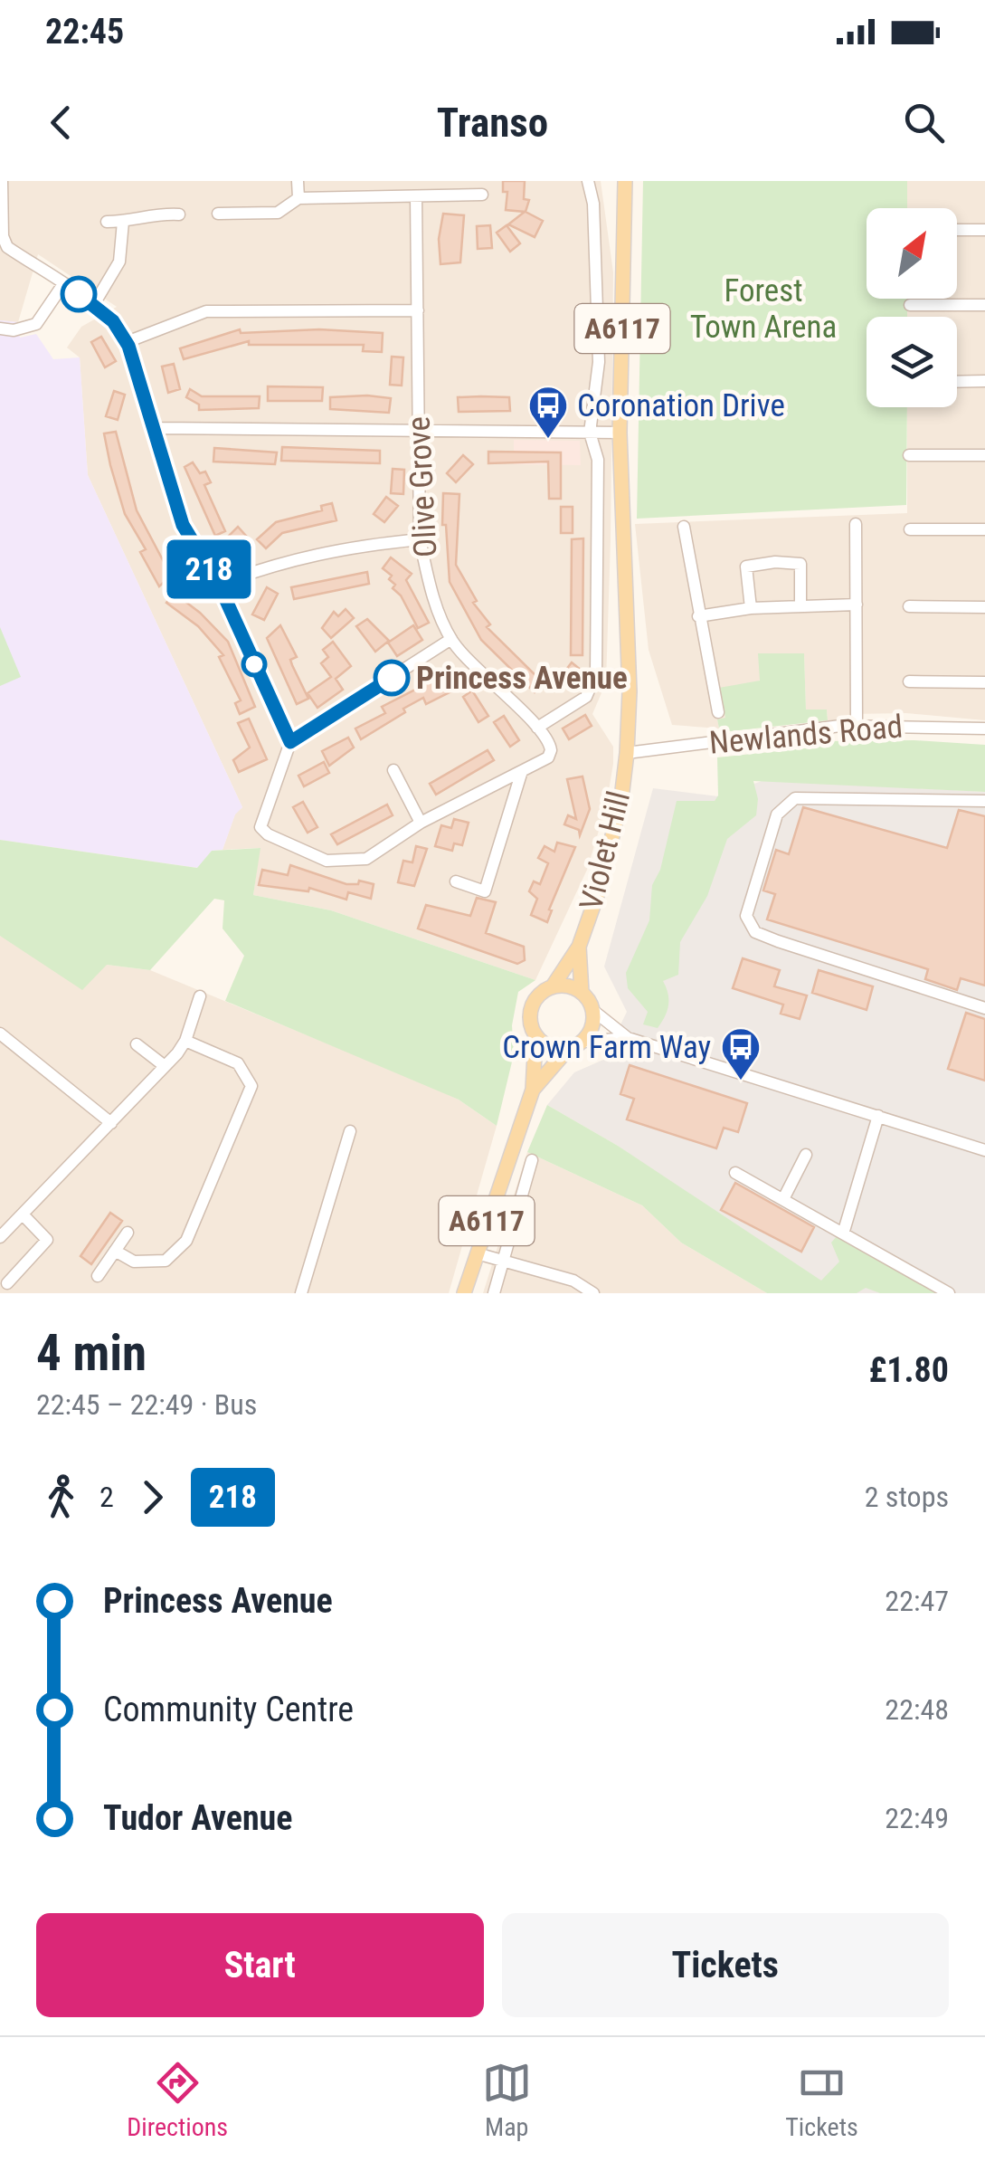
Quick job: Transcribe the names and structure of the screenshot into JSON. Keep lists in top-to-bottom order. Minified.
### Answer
{"streets":{"main road":["A6117","Violet Hill"],"street":["Olive Grove","Newlands Road"]},"crossings":[["A6117","Newlands Road"],["A6117","Violet Hill"],["Newlands Road","Violet Hill"]],"parks":["Forest Town Arena"],"places":{"bus stop":["Coronation Drive","Crown Farm Way"],"other":["Princess Avenue"]},"lines":["bus line 218"],"north":"top right","page":{"status":"22:45","header":"Transo","on_map":"218","heading":["4 min","22:45 – 22:49 · Bus","£1.80"],"legs":["2","218","2 stops"],"list":[{"name":"Princess Avenue","value":"22:47"},{"name":"Community Centre","value":"22:48"},{"name":"Tudor Avenue","value":"22:49"}],"buttons":["Start","Tickets"],"tabs":["Directions","Map","Tickets"]}}
